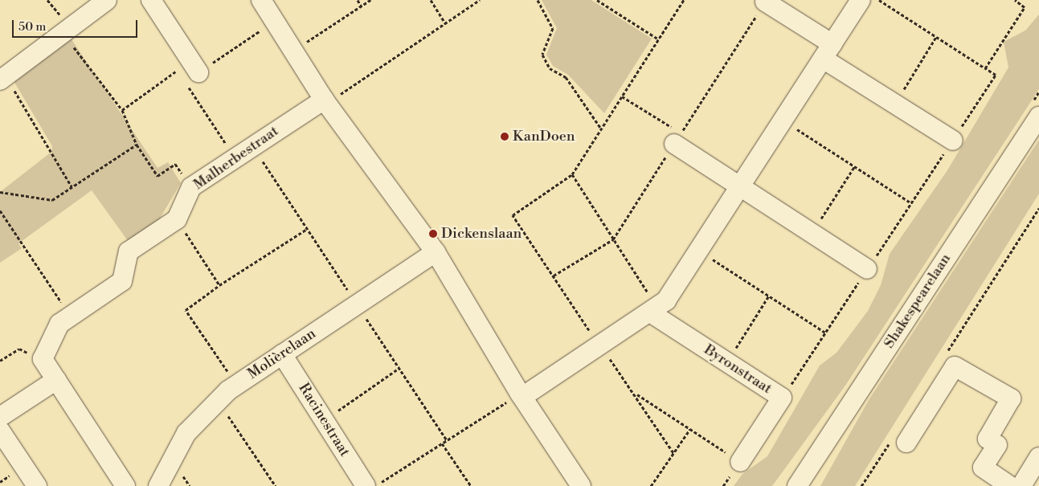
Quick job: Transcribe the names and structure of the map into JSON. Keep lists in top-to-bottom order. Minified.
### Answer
{"streets":{"street":["Malherbestraat","Shakespearelaan","Molièrelaan","Byronstraat","Racinestraat"]},"crossings":[["Molièrelaan","Racinestraat"]],"places":["KanDoen","Dickenslaan"],"scale_bar":"50 m"}
